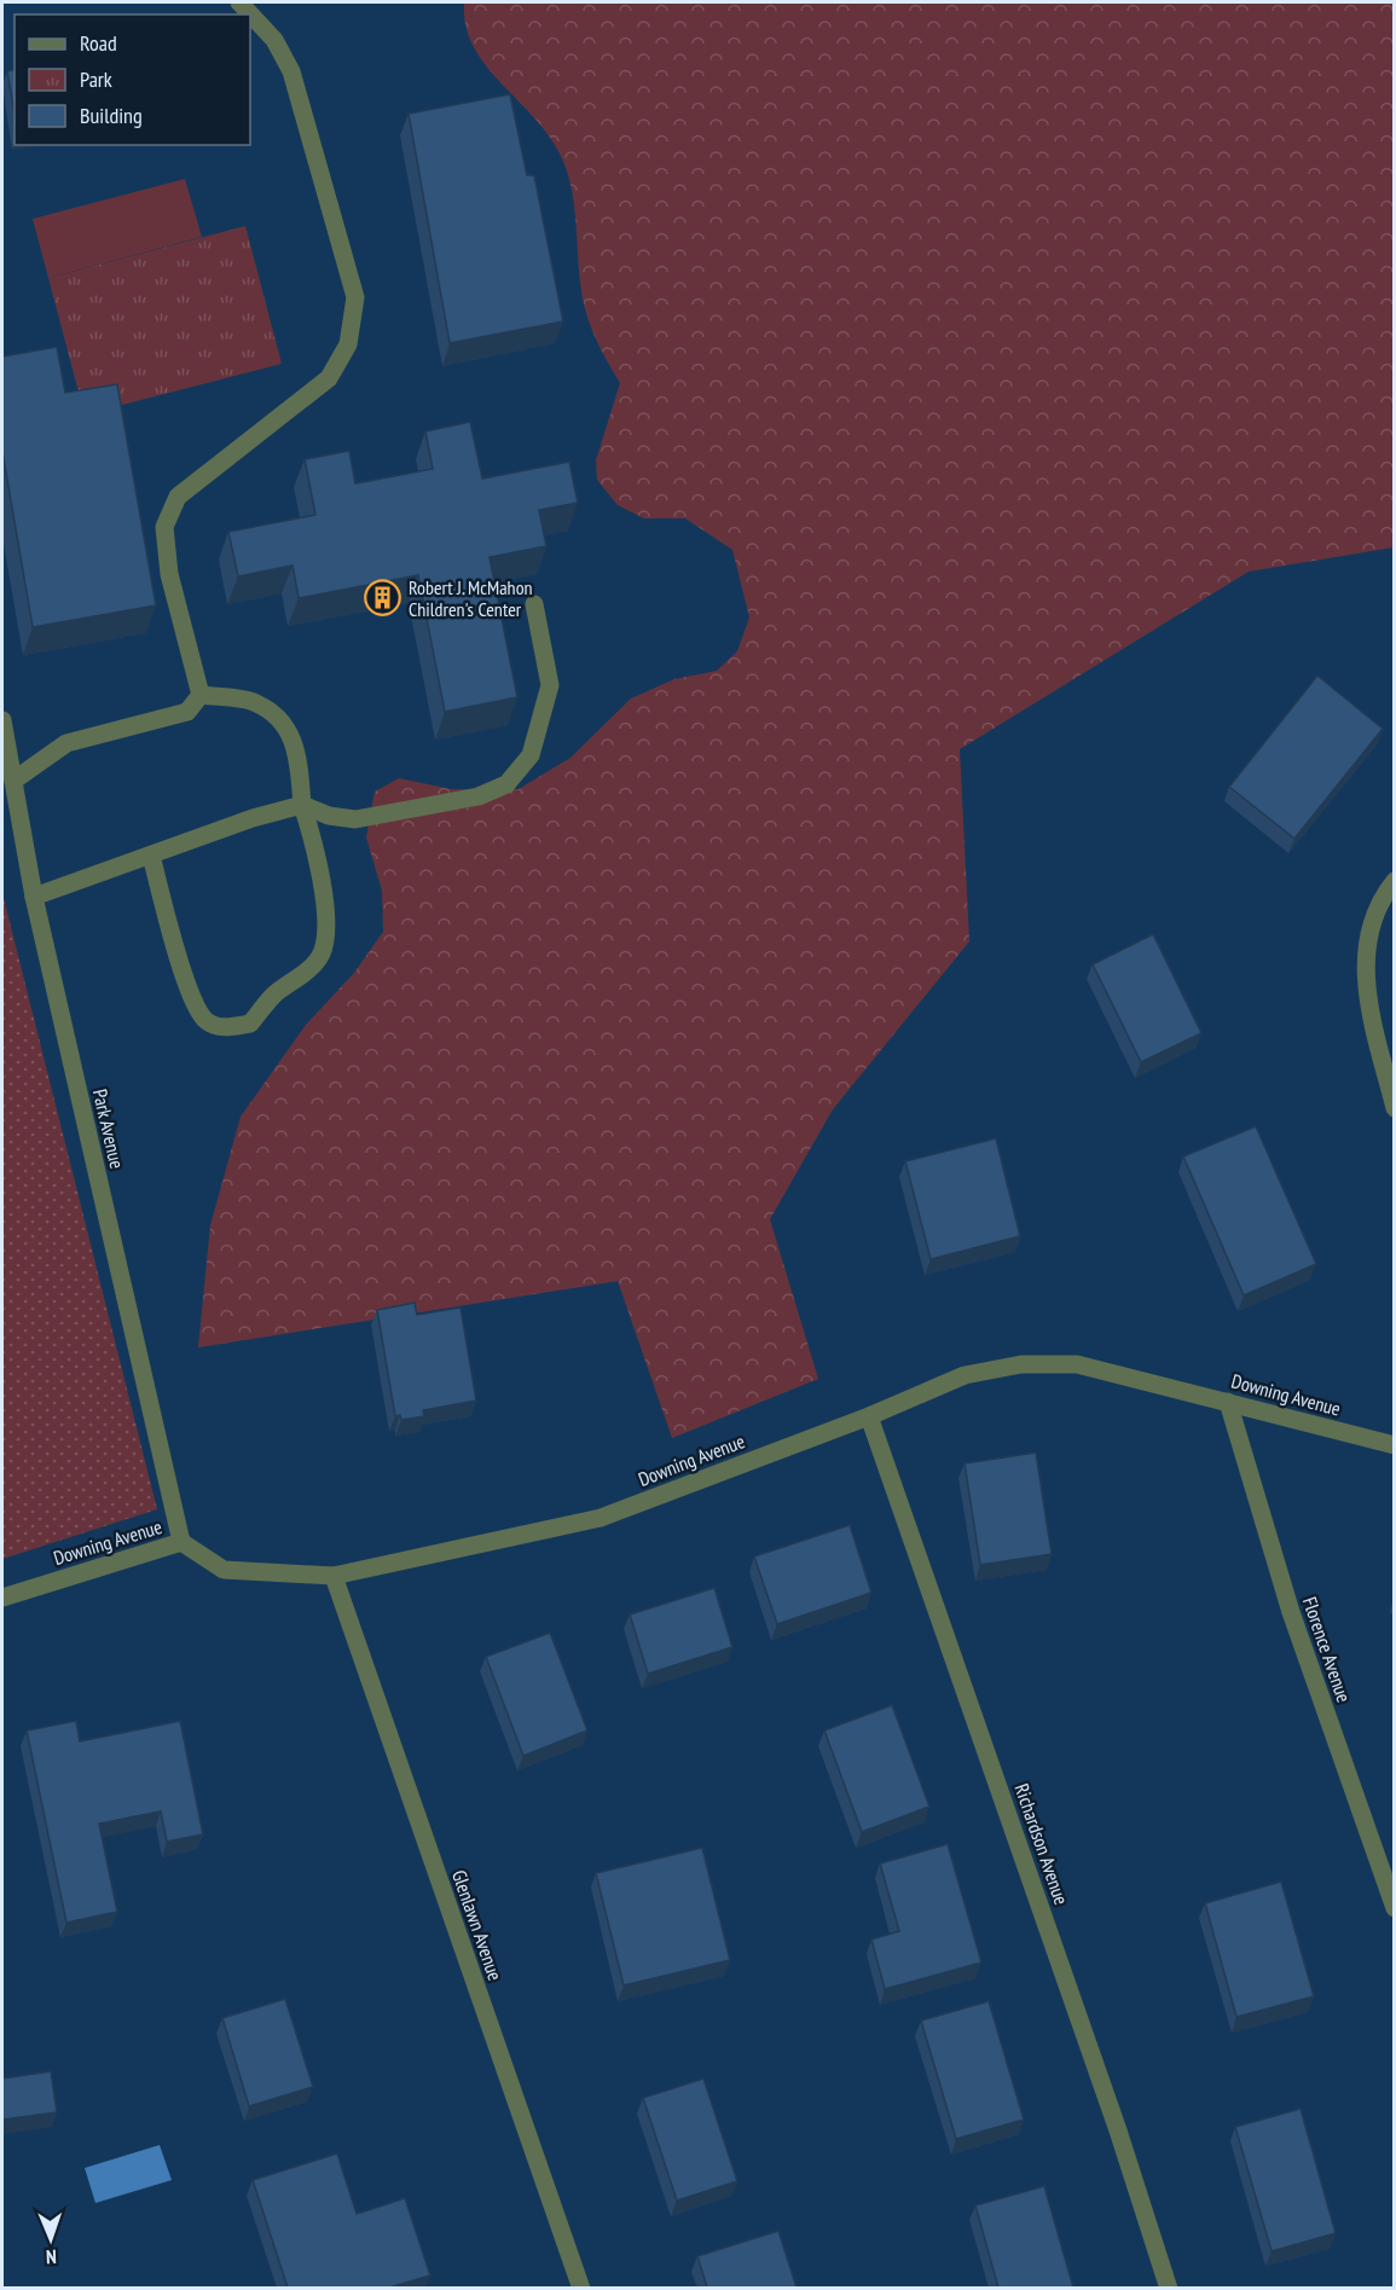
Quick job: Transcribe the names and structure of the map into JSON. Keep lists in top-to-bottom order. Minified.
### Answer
{"streets":{"street":["Park Avenue","Downing Avenue","Florence Avenue","Richardson Avenue","Glenlawn Avenue"]},"crossings":[["Park Avenue","Downing Avenue"],["Downing Avenue","Florence Avenue"],["Downing Avenue","Richardson Avenue"],["Downing Avenue","Glenlawn Avenue"]],"places":{"building":["Robert J. McMahon Children's Center"]},"legend":["Road","Park","Building"],"north":"bottom"}
